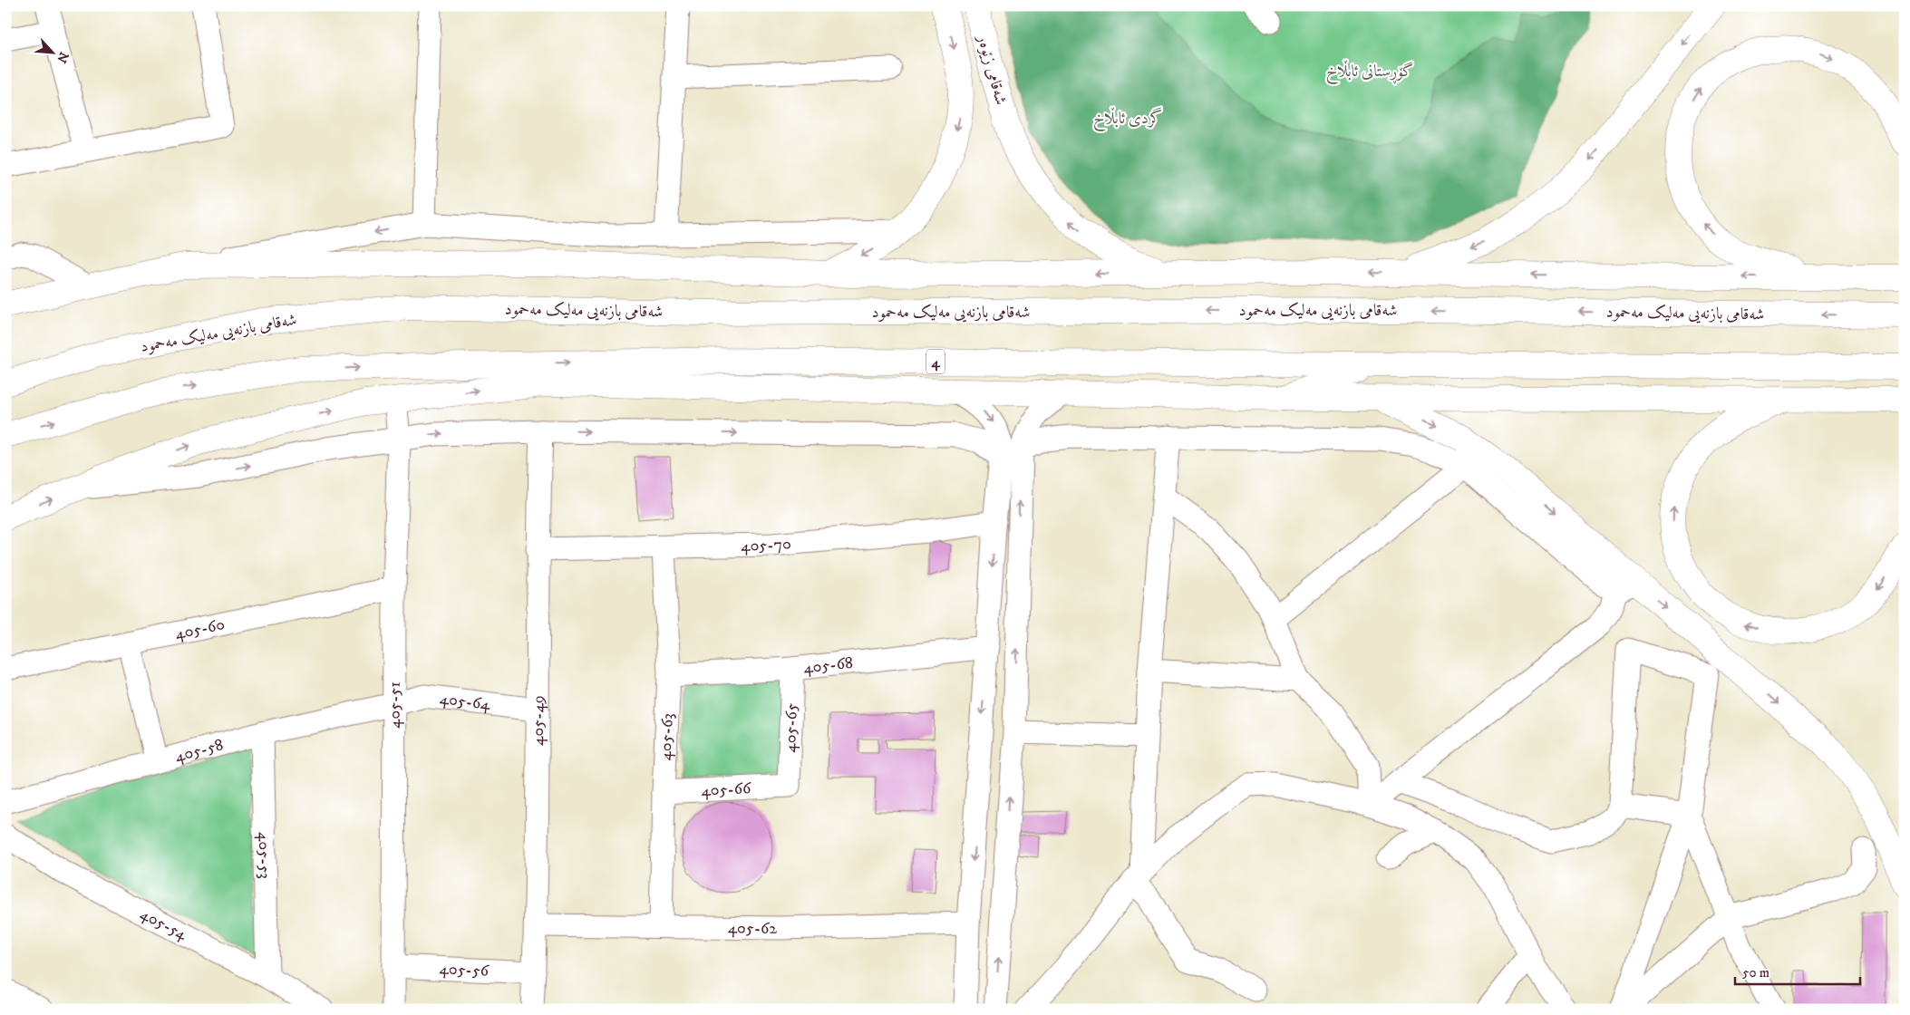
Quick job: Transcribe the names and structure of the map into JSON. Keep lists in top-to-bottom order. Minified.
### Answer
{"streets":{"main road":["شەقامی زێوەر","شەقامی بازنەیی مەلیک مەحمود","4"],"street":["405-70","405-60","405-68","405-64","405-51","405-49","405-65","405-63","405-58","405-66","405-53","405-54","405-62","405-56"]},"crossings":[["405-70","405-49"],["405-70","405-63"],["405-60","405-51"],["405-68","405-65"],["405-68","405-63"],["405-64","405-51"],["405-64","405-49"],["405-64","405-58"],["405-51","405-58"],["405-51","405-56"],["405-49","405-62"],["405-49","405-56"],["405-65","405-66"],["405-63","405-66"],["405-63","405-62"],["405-58","405-53"],["405-53","405-54"]],"parks":["گۆڕستانی ئابڵاخ","گردی ئابڵاخ"],"scale_bar":"50 m","north":"bottom right"}
